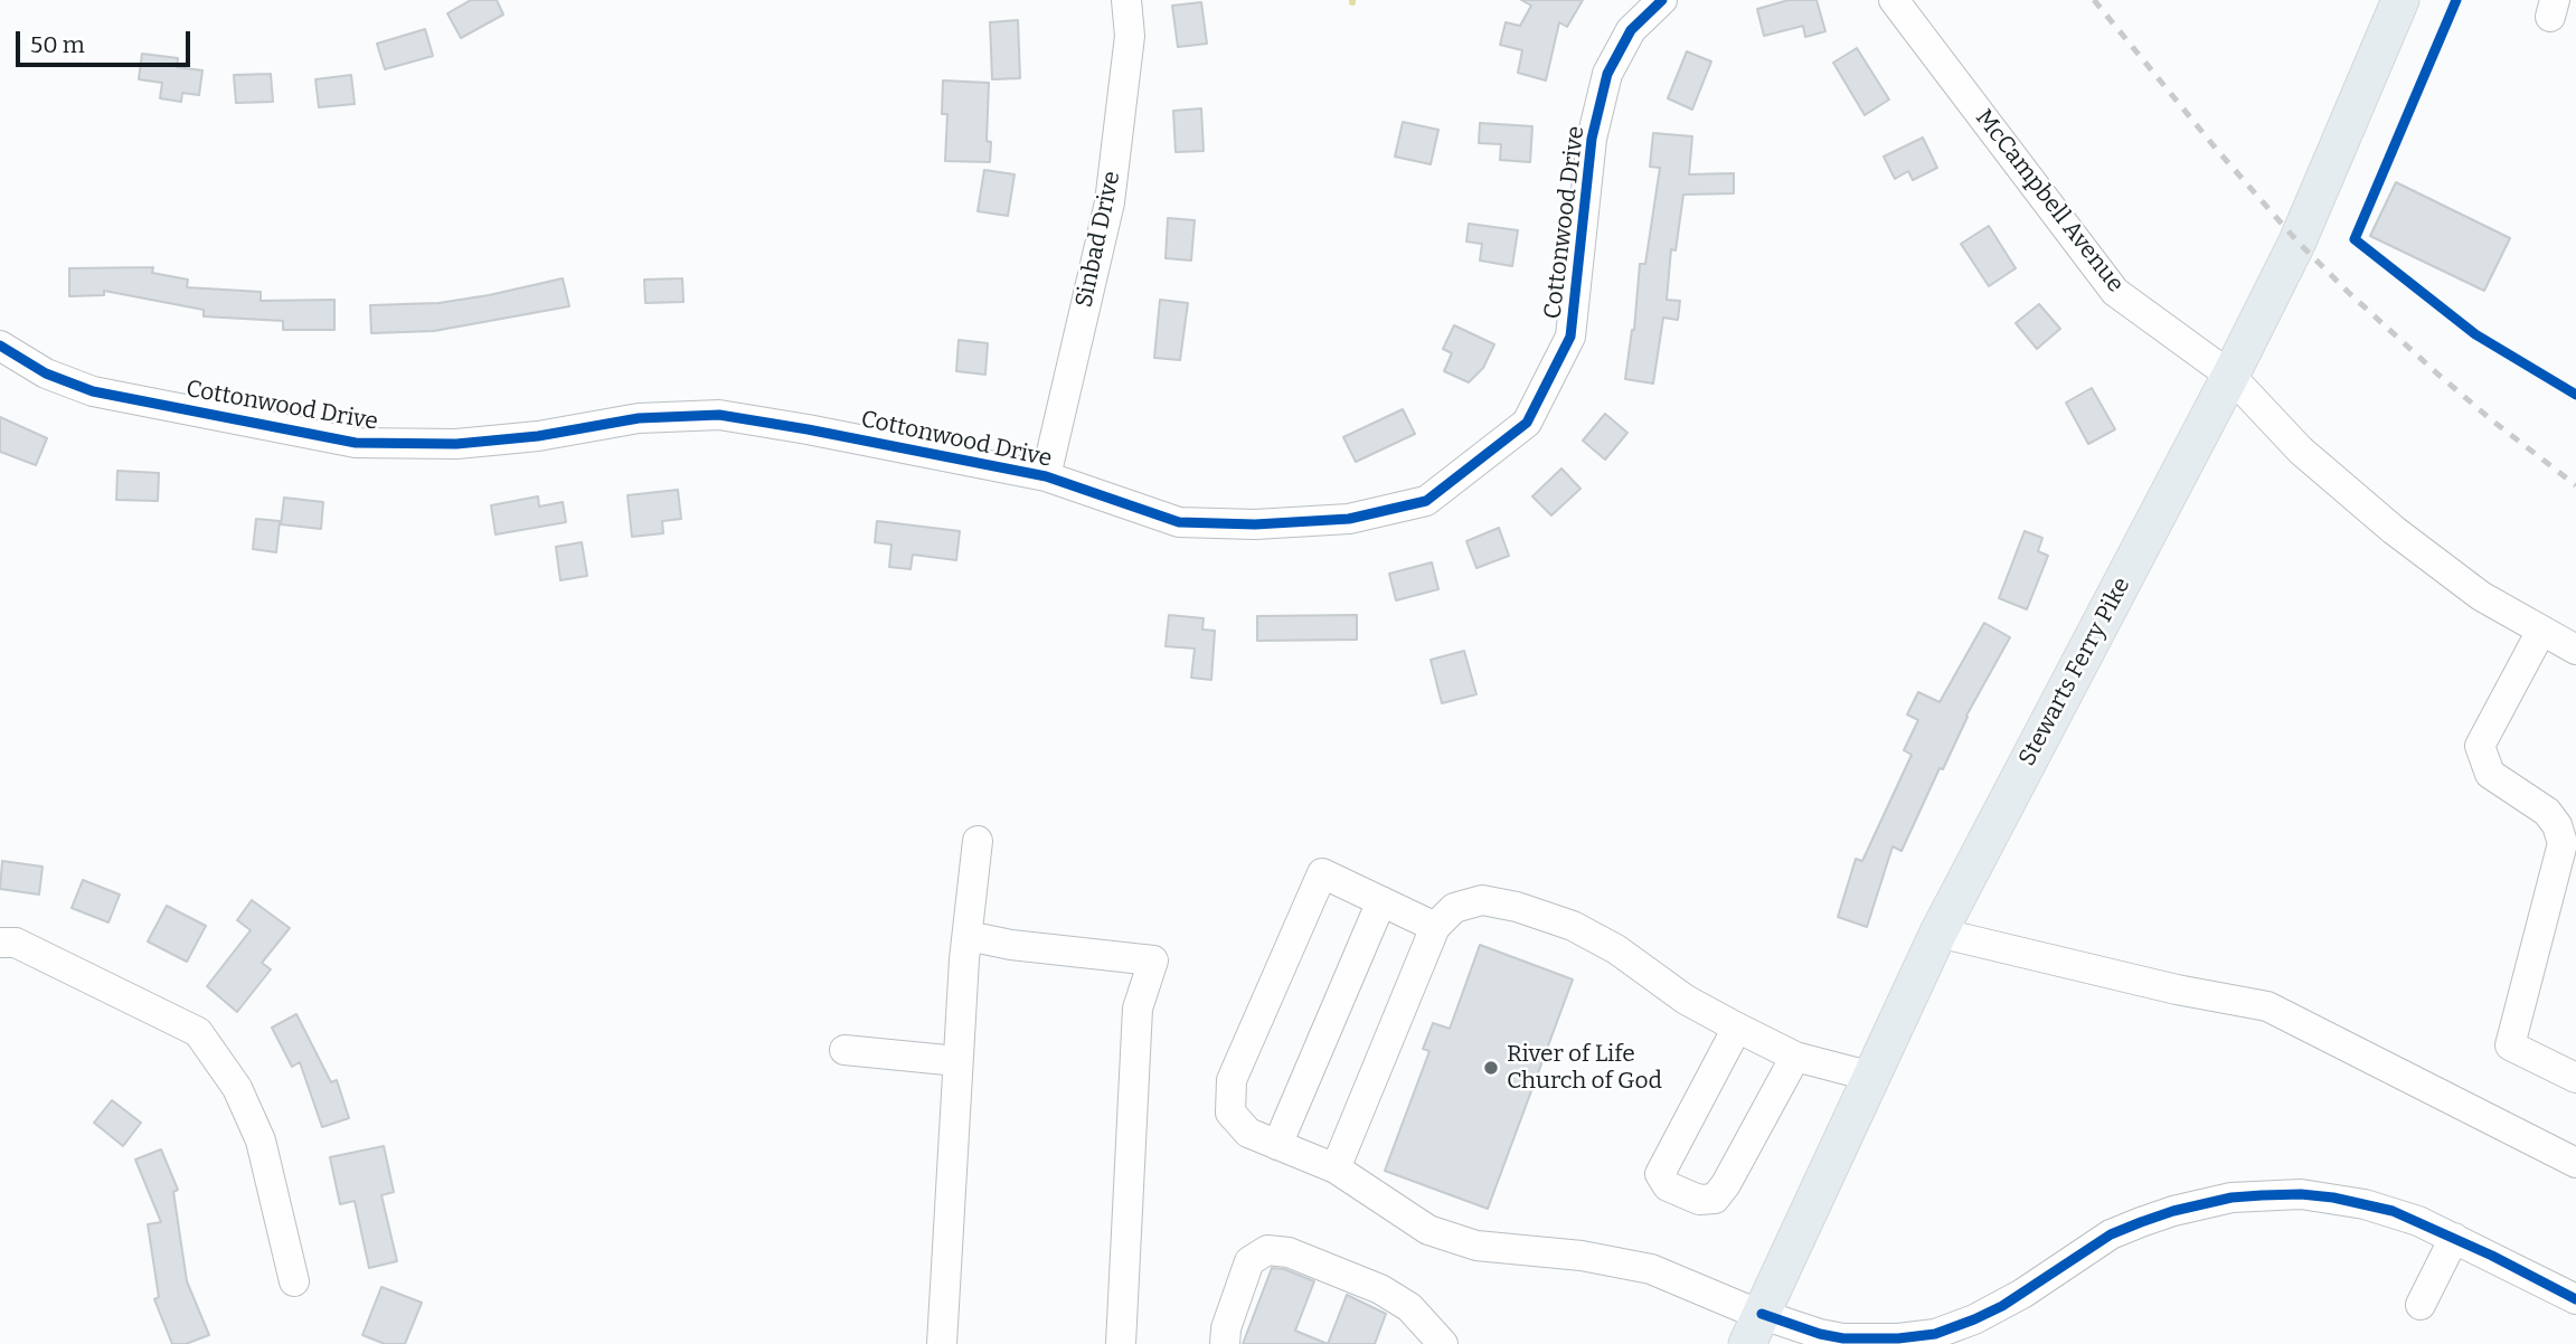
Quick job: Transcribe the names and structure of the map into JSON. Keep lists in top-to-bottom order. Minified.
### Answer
{"streets":{"main road":["Stewarts Ferry Pike"],"street":["McCampbell Avenue","Cottonwood Drive","Sinbad Drive"]},"crossings":[["McCampbell Avenue","Stewarts Ferry Pike"],["Cottonwood Drive","Sinbad Drive"]],"places":["River of Life Church of God"],"scale_bar":"50 m"}
